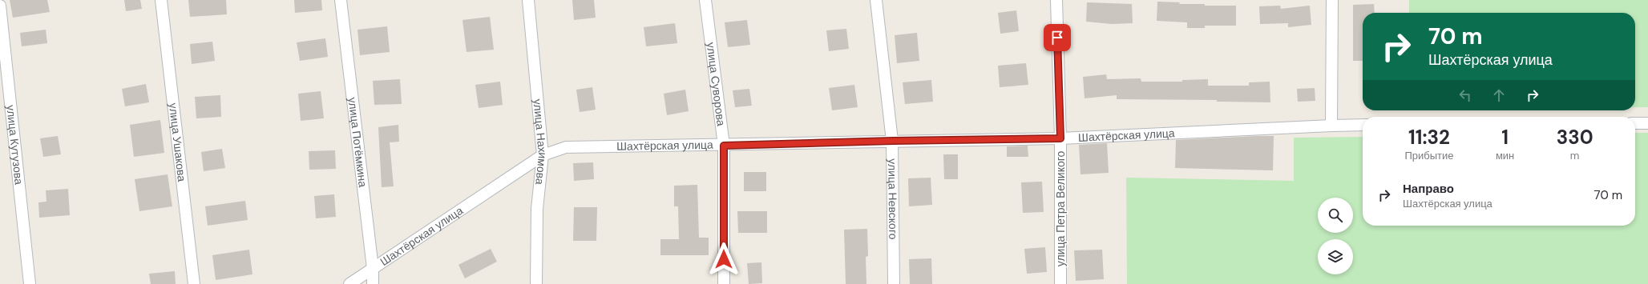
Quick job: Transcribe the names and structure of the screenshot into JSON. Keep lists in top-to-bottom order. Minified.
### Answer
{"streets":{"street":["улица Суворова","Шахтёрская улица","улица Потёмкина","улица Нахимова","улица Ушакова","улица Кутузова","улица Невского","улица Петра Великого"]},"crossings":[["улица Суворова","Шахтёрская улица"],["Шахтёрская улица","улица Потёмкина"],["Шахтёрская улица","улица Нахимова"],["Шахтёрская улица","улица Невского"],["Шахтёрская улица","улица Петра Великого"]],"page":{"turn":["70 m","Шахтёрская улица"],"eta":["11:32","Прибытие","1","мин","330","m"],"list":[{"name":"Направо","note":"Шахтёрская улица","value":"70 m"}]}}
